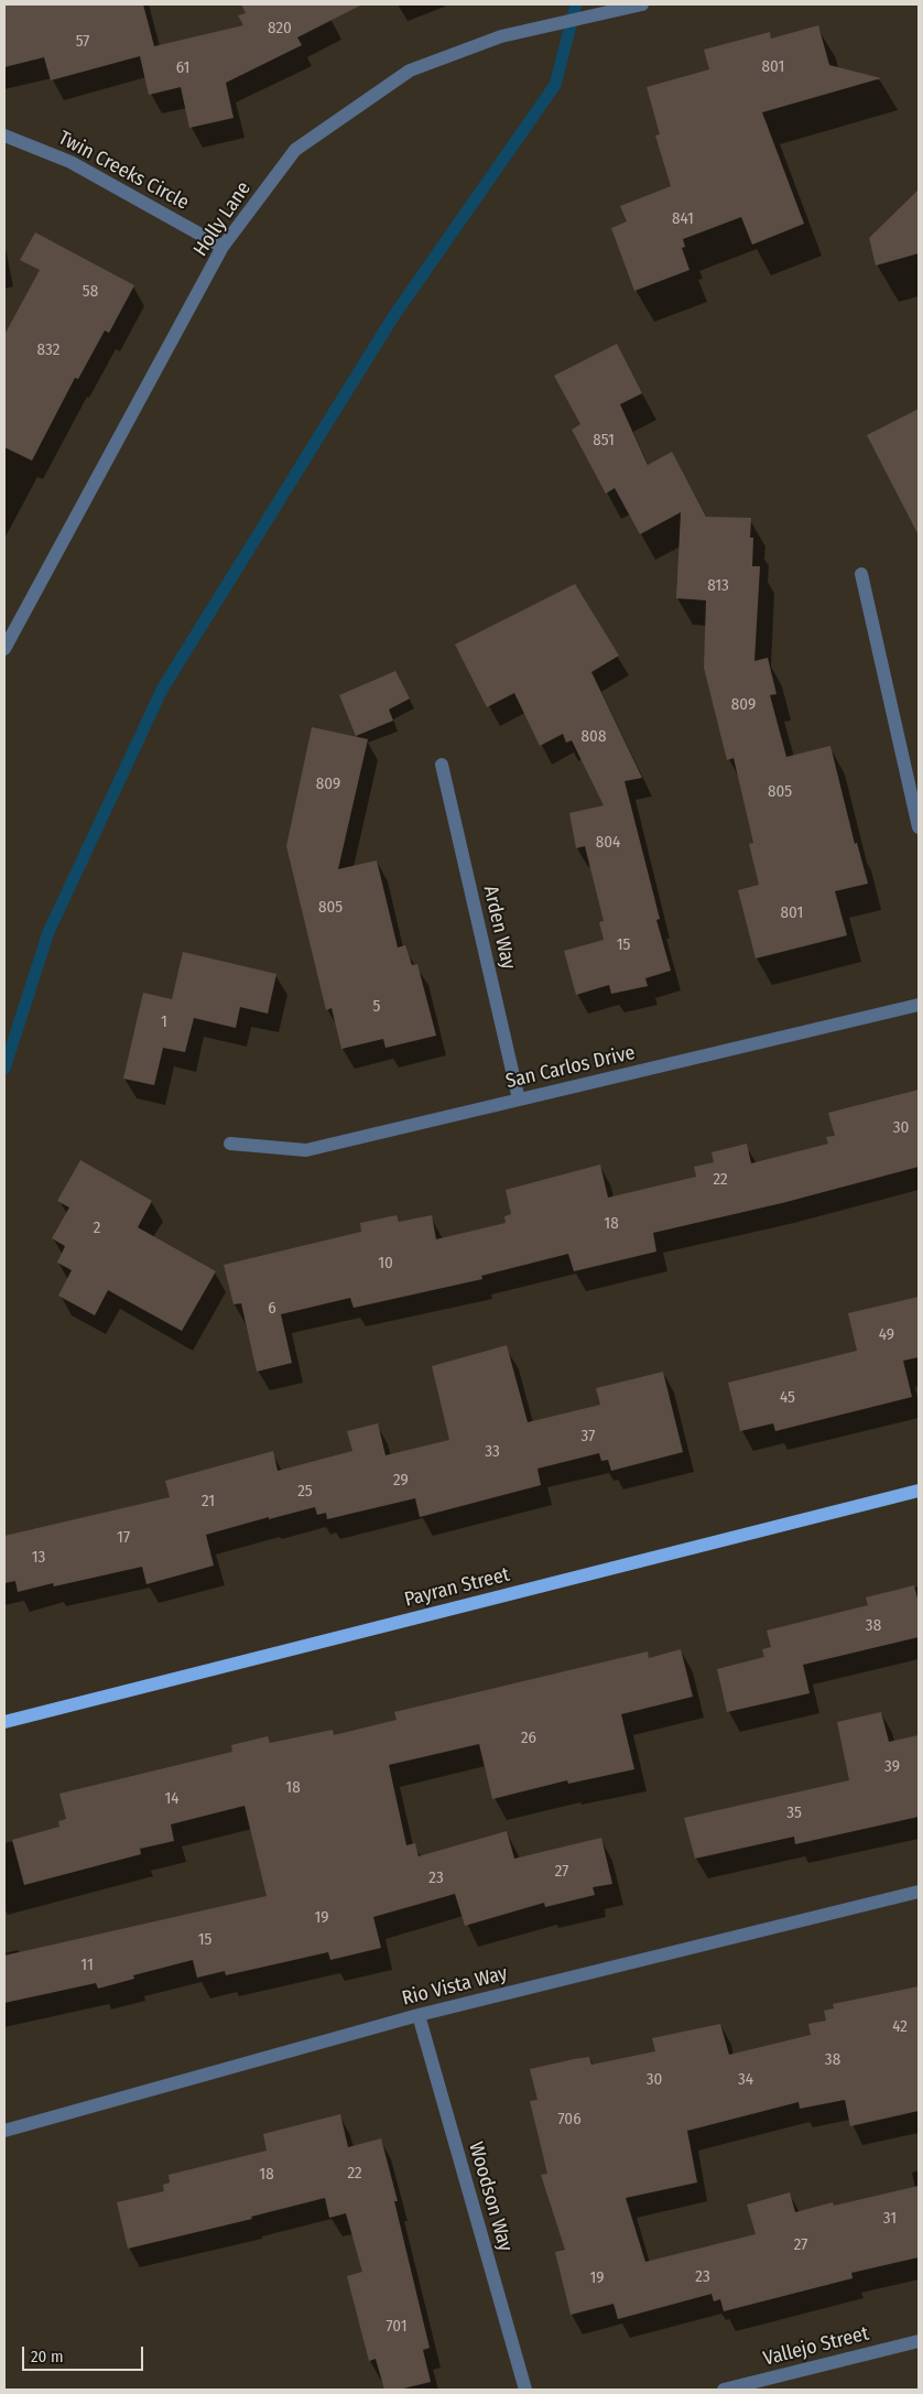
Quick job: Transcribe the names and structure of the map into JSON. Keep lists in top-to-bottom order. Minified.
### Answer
{"streets":{"main road":["Payran Street"],"street":["Twin Creeks Circle","Holly Lane","Arden Way","San Carlos Drive","Rio Vista Way","Woodson Way","Vallejo Street"]},"crossings":[["Twin Creeks Circle","Holly Lane"],["Arden Way","San Carlos Drive"],["Rio Vista Way","Woodson Way"]],"house_numbers":["820","57","801","61","841","58","832","851","813","809","808","809","805","804","805","801","15","5","1","30","22","18","2","10","6","49","45","37","33","29","25","21","17","13","38","26","39","18","14","35","27","23","19","15","11","42","38","30","34","706","22","18","31","27","23","19","701"],"scale_bar":"20 m"}
